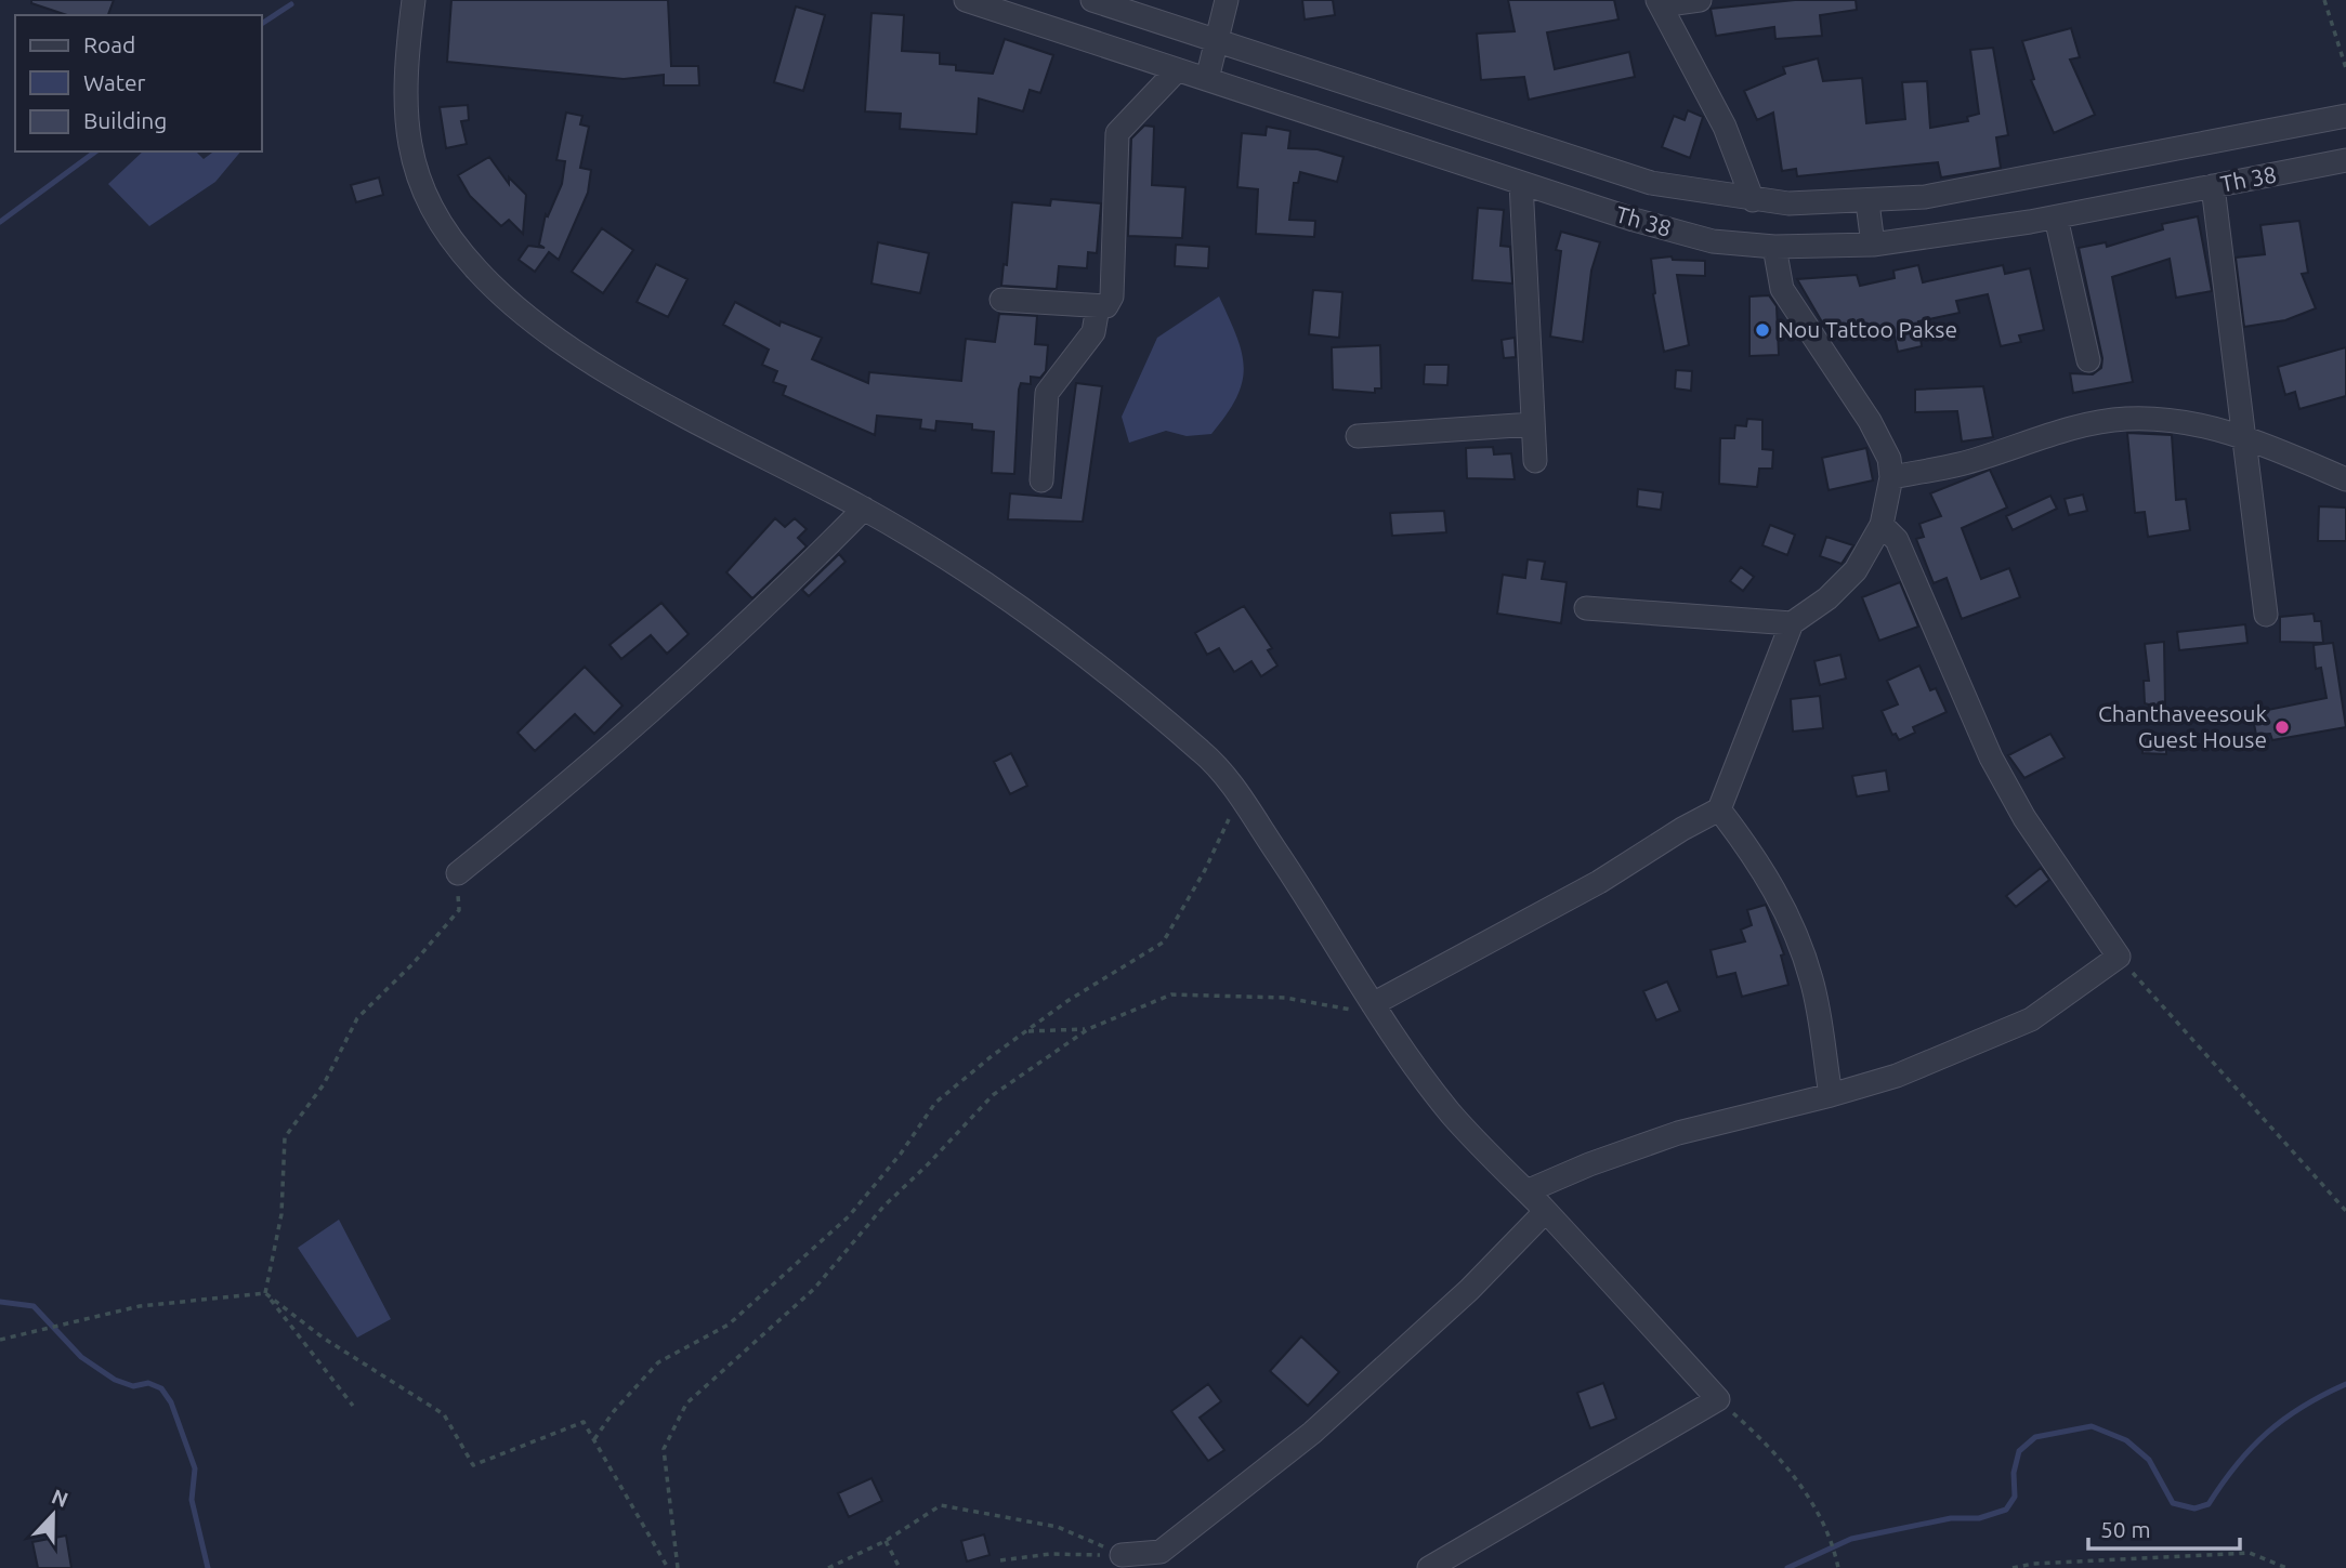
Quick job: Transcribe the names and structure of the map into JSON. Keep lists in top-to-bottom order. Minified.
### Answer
{"streets":{"street":["Th 38"]},"places":["Nou Tattoo Pakse","Chanthaveesouk Guest House"],"legend":["Road","Water","Building"],"scale_bar":"50 m","north":"top"}
